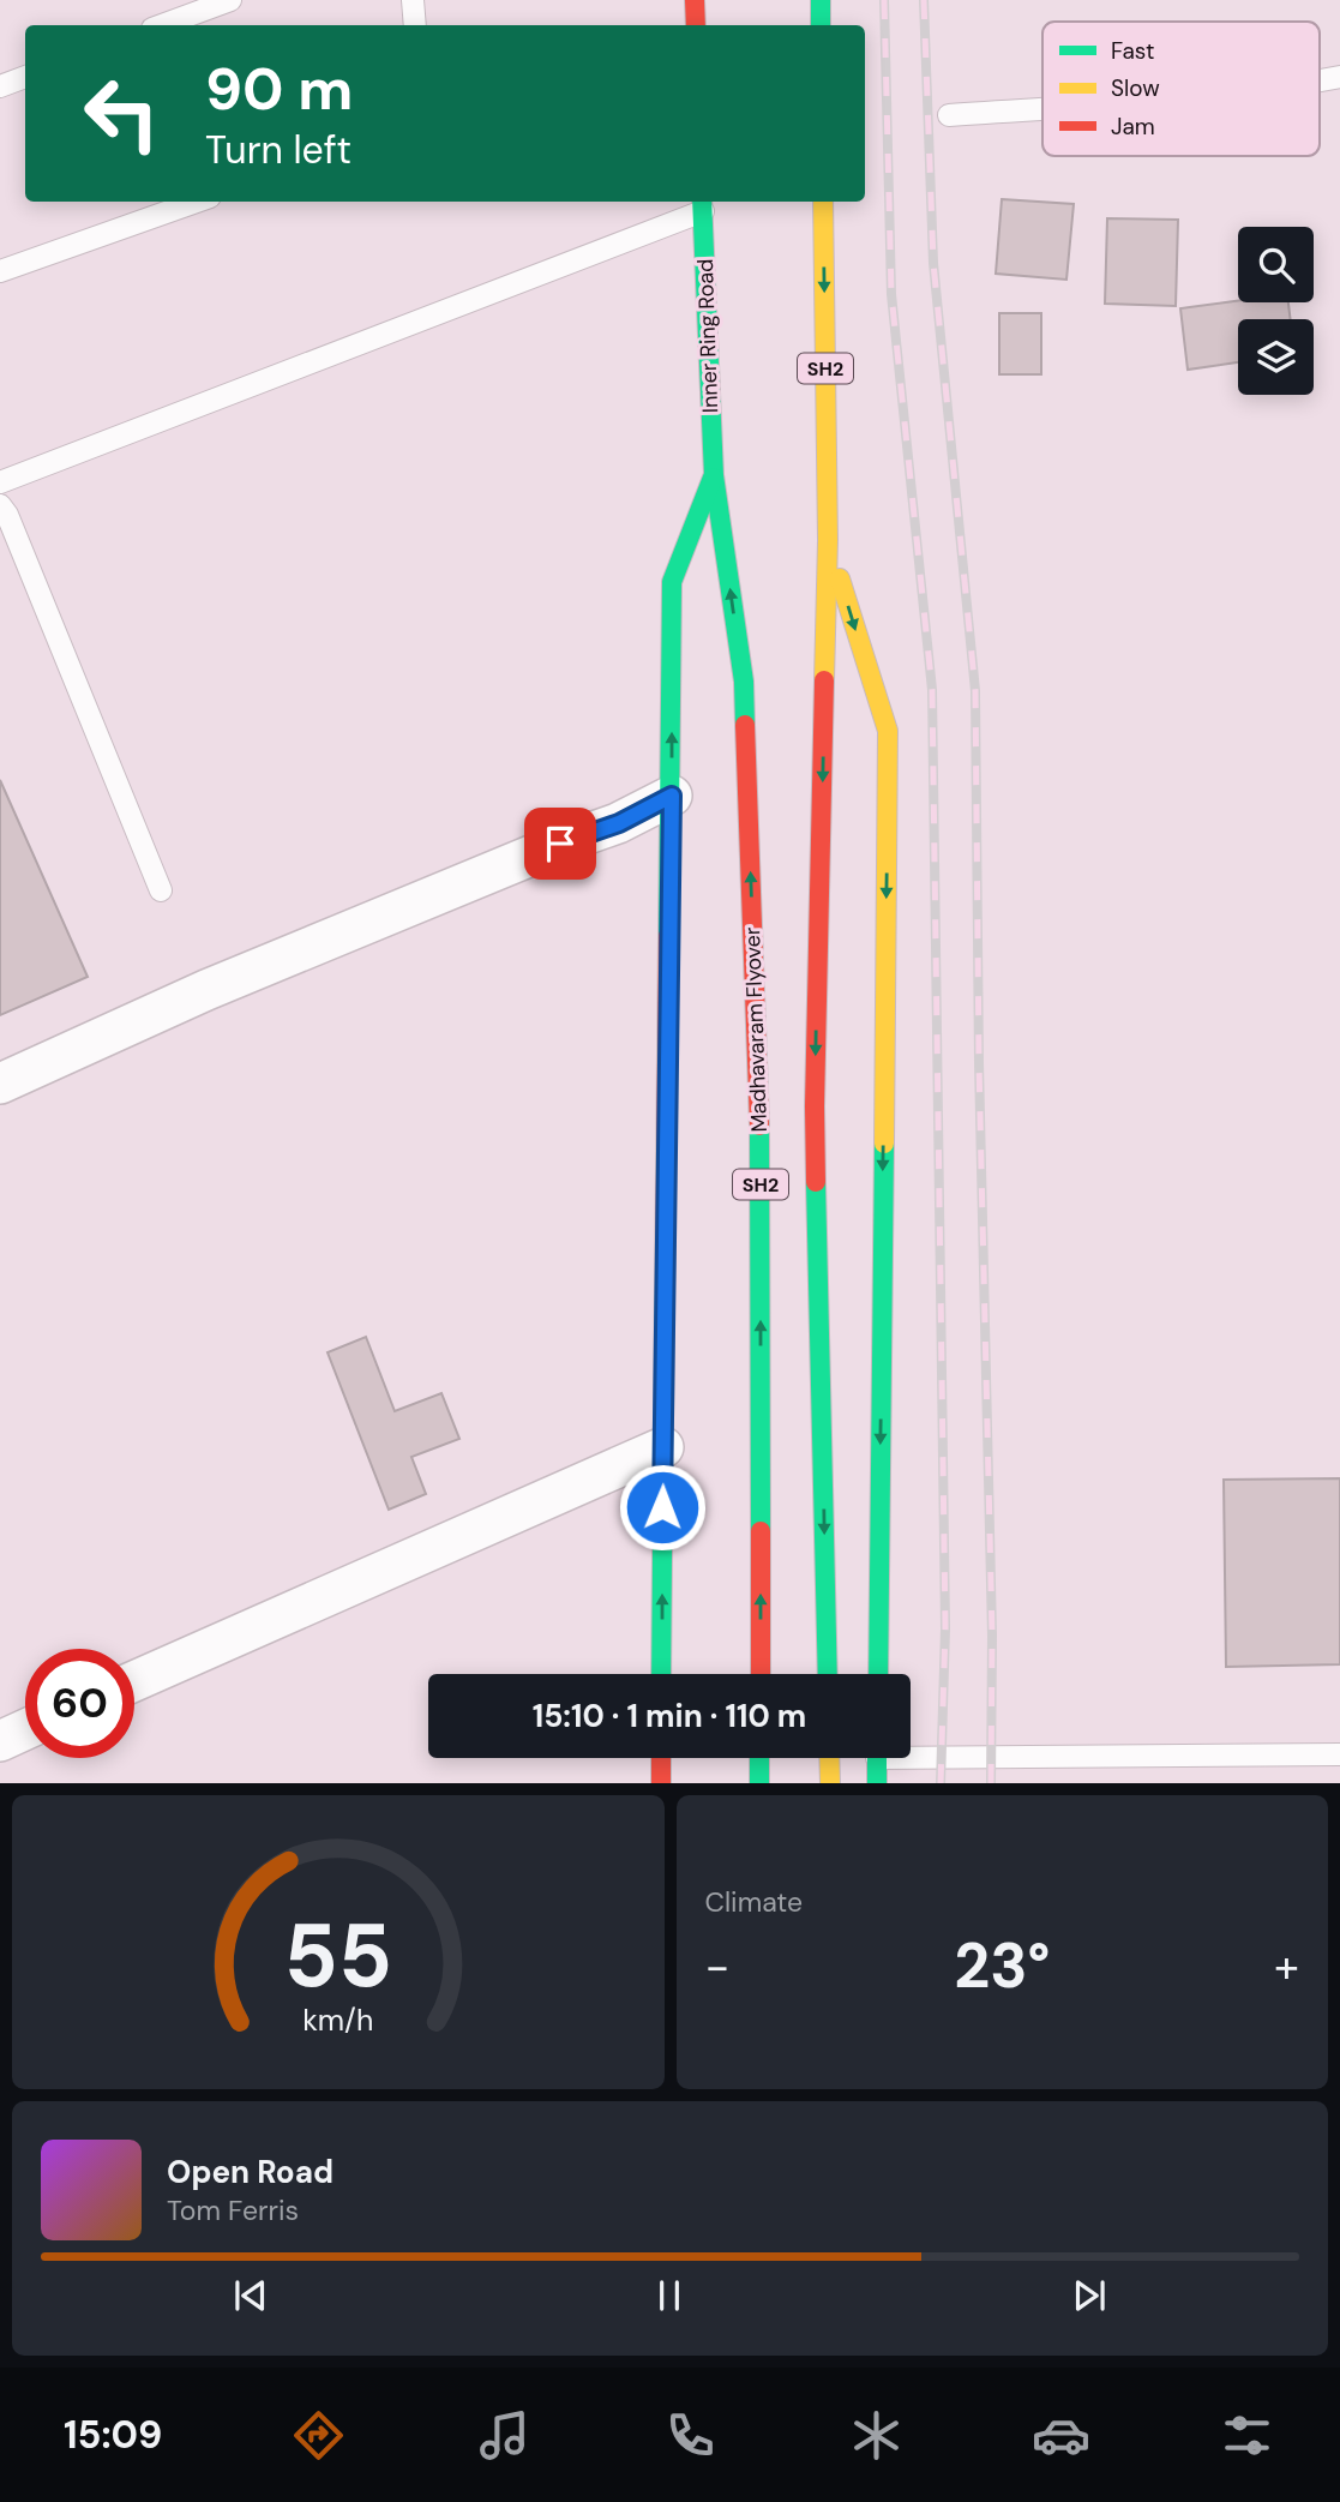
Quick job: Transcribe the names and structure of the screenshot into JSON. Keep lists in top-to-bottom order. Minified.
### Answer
{"streets":{"main road":["Inner Ring Road","SH2","Madhavaram Flyover"]},"crossings":[["Inner Ring Road","Madhavaram Flyover"]],"legend":["Fast","Slow","Jam"],"page":{"turn":["90 m","Turn left"],"limit":"60","trip":"15:10 · 1 min · 110 m","tile":"Climate","heat":["−","23°","+"],"song":["Open Road","Tom Ferris"],"tabs":"15:09","gauge":["55","km/h"]}}
